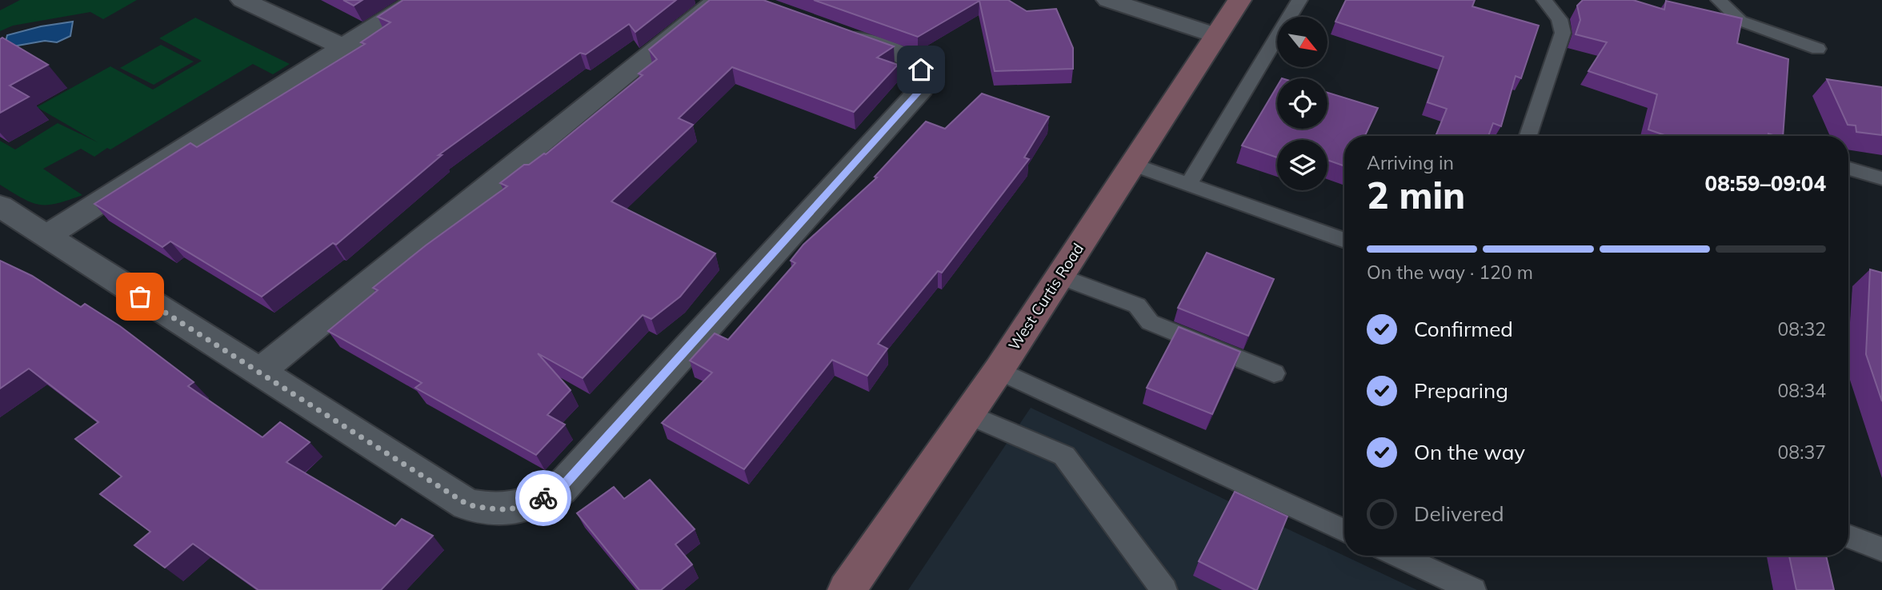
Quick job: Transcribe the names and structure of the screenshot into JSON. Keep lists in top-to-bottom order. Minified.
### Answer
{"streets":{"street":["West Curtis Road"]},"north":"bottom right","page":{"heading":["2 min","Arriving in","08:59–09:04"],"bar":"On the way · 120 m","list":[["Confirmed","08:32"],["Preparing","08:34"],["On the way","08:37"],"Delivered"]}}
